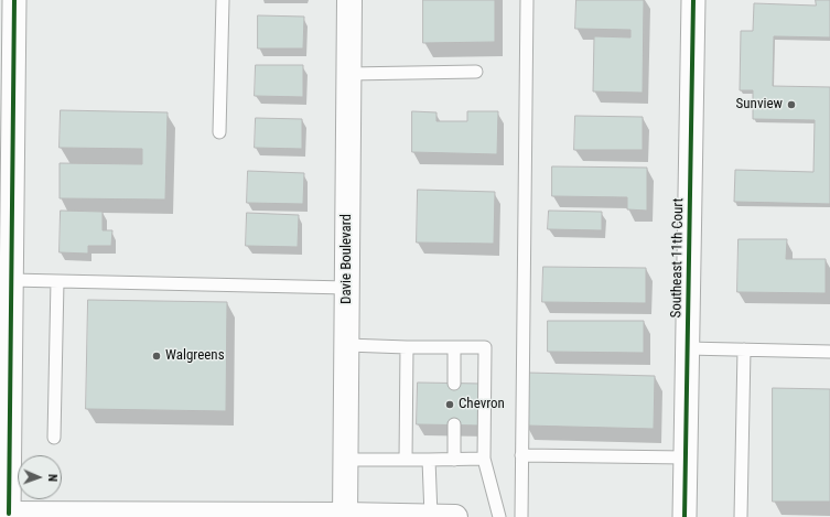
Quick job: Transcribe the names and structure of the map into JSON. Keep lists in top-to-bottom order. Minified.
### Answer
{"streets":{"main road":["Davie Boulevard"],"street":["Southeast 11th Court"]},"places":["Sunview","Walgreens","Chevron"],"north":"right"}
